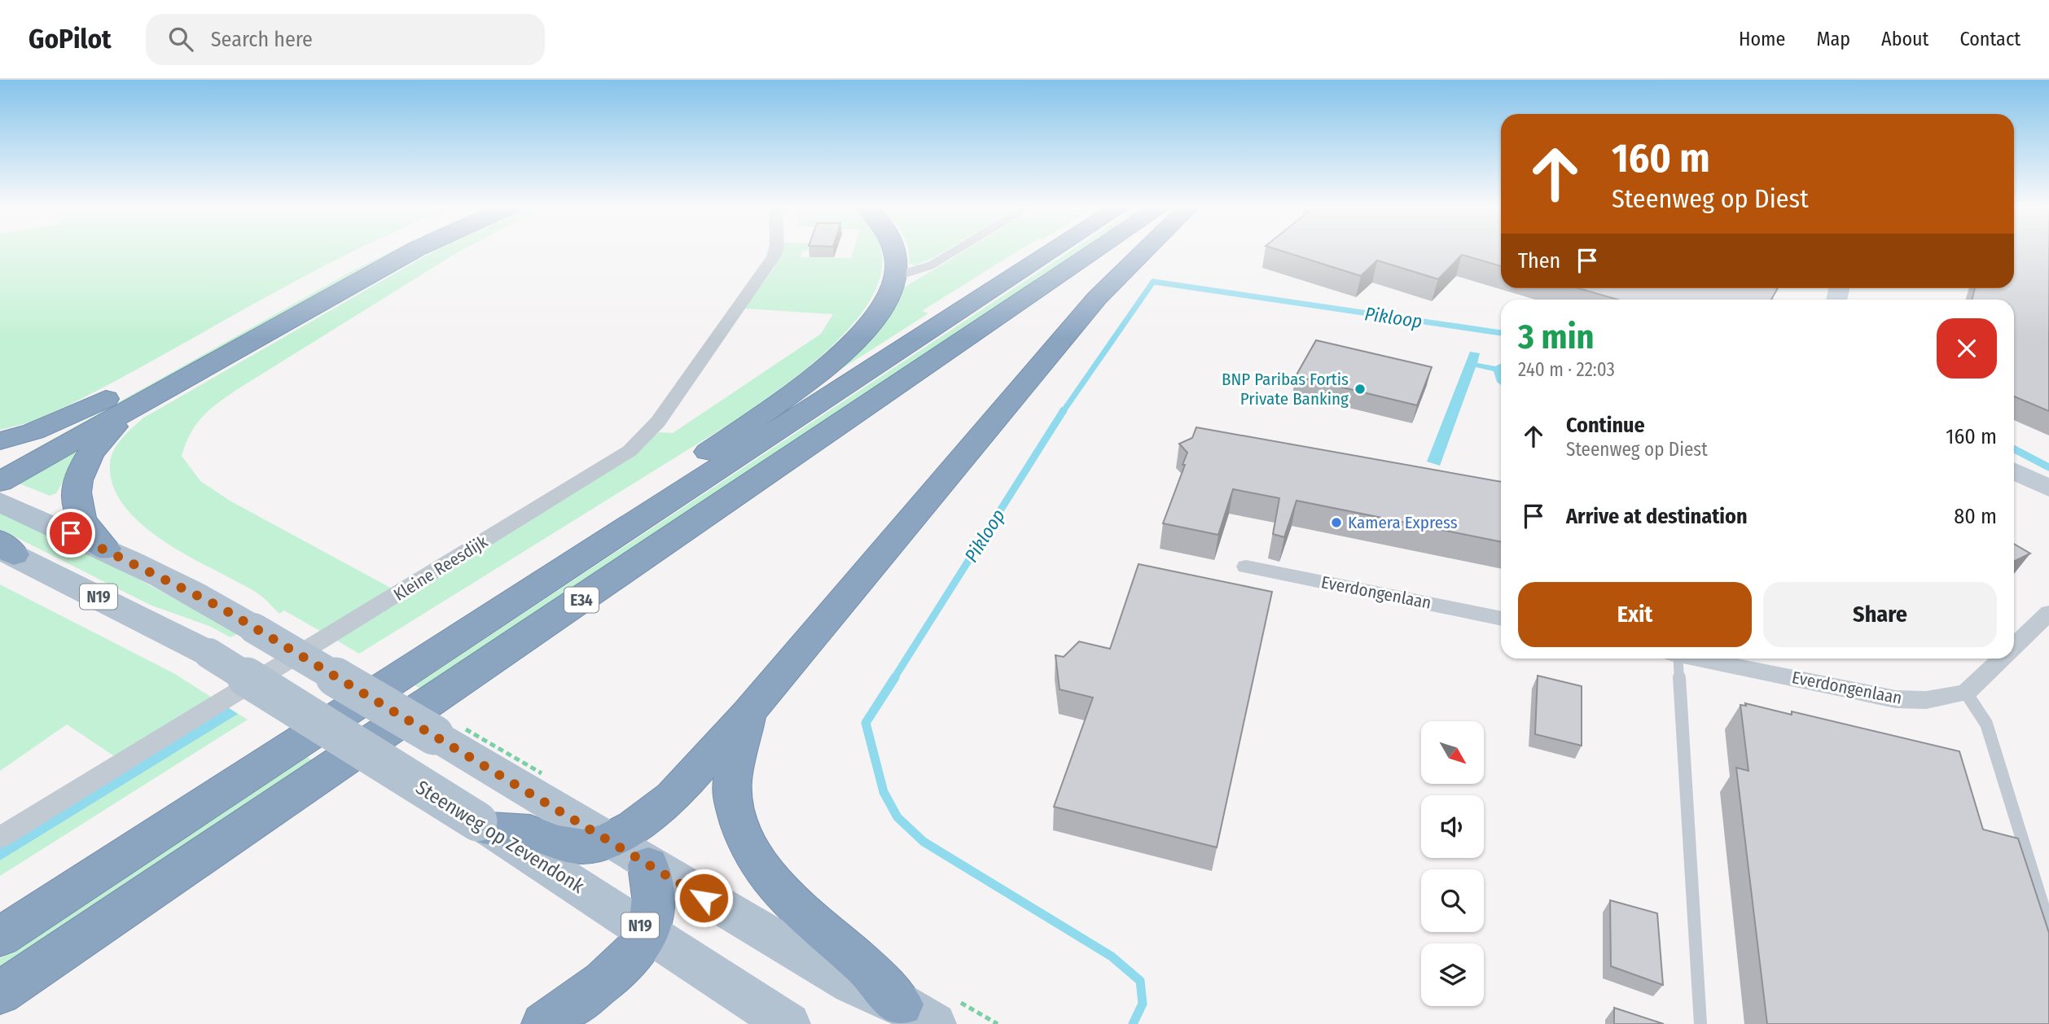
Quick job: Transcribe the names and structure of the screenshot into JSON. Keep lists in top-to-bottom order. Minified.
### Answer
{"streets":{"highway":["E34"],"main road":["N19","Steenweg op Zevendonk"],"street":["Kleine Reesdijk","Everdongenlaan"]},"water":["Pikloop"],"places":["BNP Paribas Fortis Private Banking","Kamera Express"],"north":"bottom right","page":{"header":"GoPilot","search":"Search here","nav":["Home","Map","About","Contact"],"turn":["160 m","Steenweg op Diest"],"then":"Then","heading":["3 min","240 m · 22:03"],"list":[{"name":"Continue","note":"Steenweg op Diest","value":"160 m"},{"name":"Arrive at destination","value":"80 m"}],"buttons":["Exit","Share"]}}
